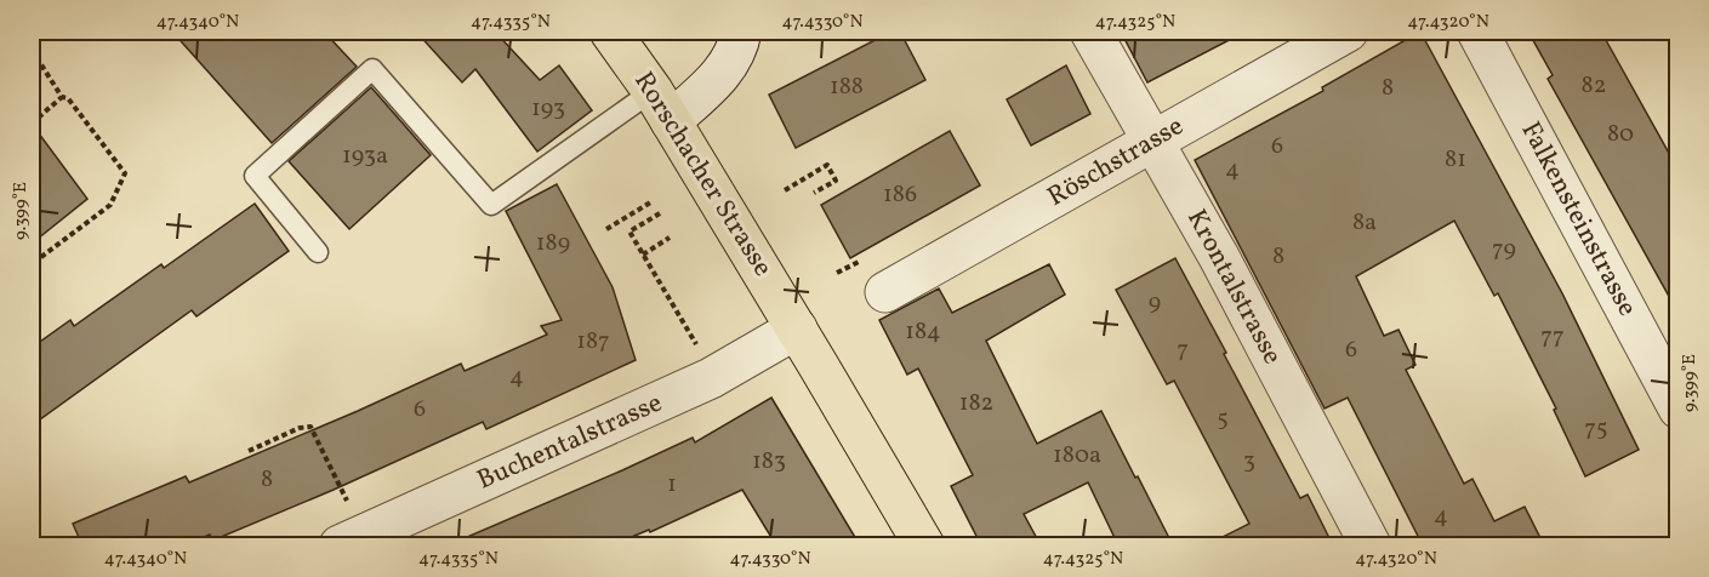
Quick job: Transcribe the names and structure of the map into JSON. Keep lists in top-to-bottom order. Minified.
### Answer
{"streets":{"main road":["Rorschacher Strasse"],"street":["Röschstrasse","Falkensteinstrasse","Krontalstrasse","Buchentalstrasse"]},"crossings":[["Röschstrasse","Krontalstrasse"],["Rorschacher Strasse","Buchentalstrasse"]],"house_numbers":["82","188","8","193","80","6","193a","81","4","186","8a","189","79","8","9","184","77","187","7","6","4","182","6","5","75","180a","183","3","8","1","4"],"coordinates":["47.4340°N","47.4335°N","47.4330°N","47.4325°N","47.4320°N","9.399°E"]}
